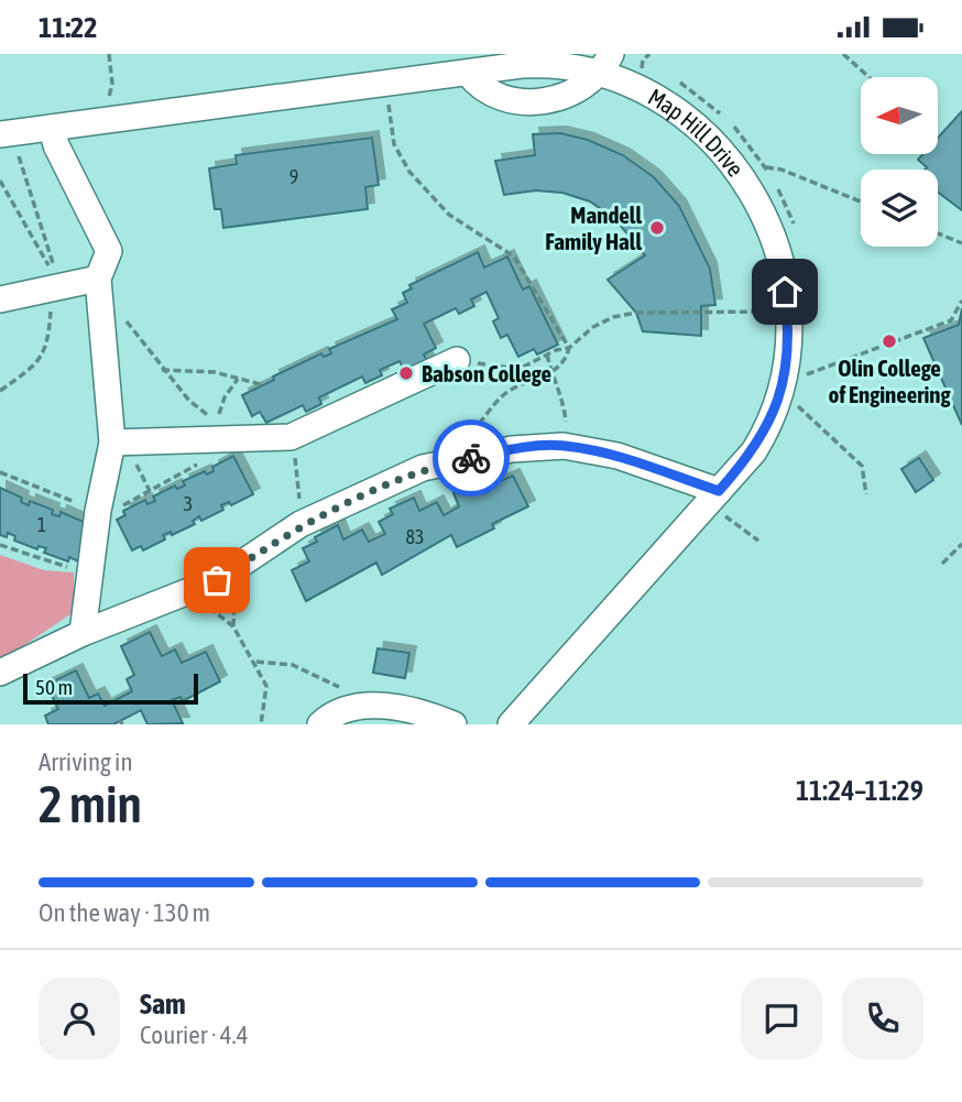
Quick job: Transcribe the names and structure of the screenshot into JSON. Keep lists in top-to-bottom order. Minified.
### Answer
{"streets":{"street":["Map Hill Drive"]},"places":["Mandell Family Hall","Olin College of Engineering","Babson College"],"house_numbers":["9","3","1","83"],"scale_bar":"50 m","north":"left","page":{"status":"11:22","scale":"50 m","heading":["2 min","Arriving in","11:24–11:29"],"panel":["Sam","Courier · 4.4"],"bar":"On the way · 130 m"}}
